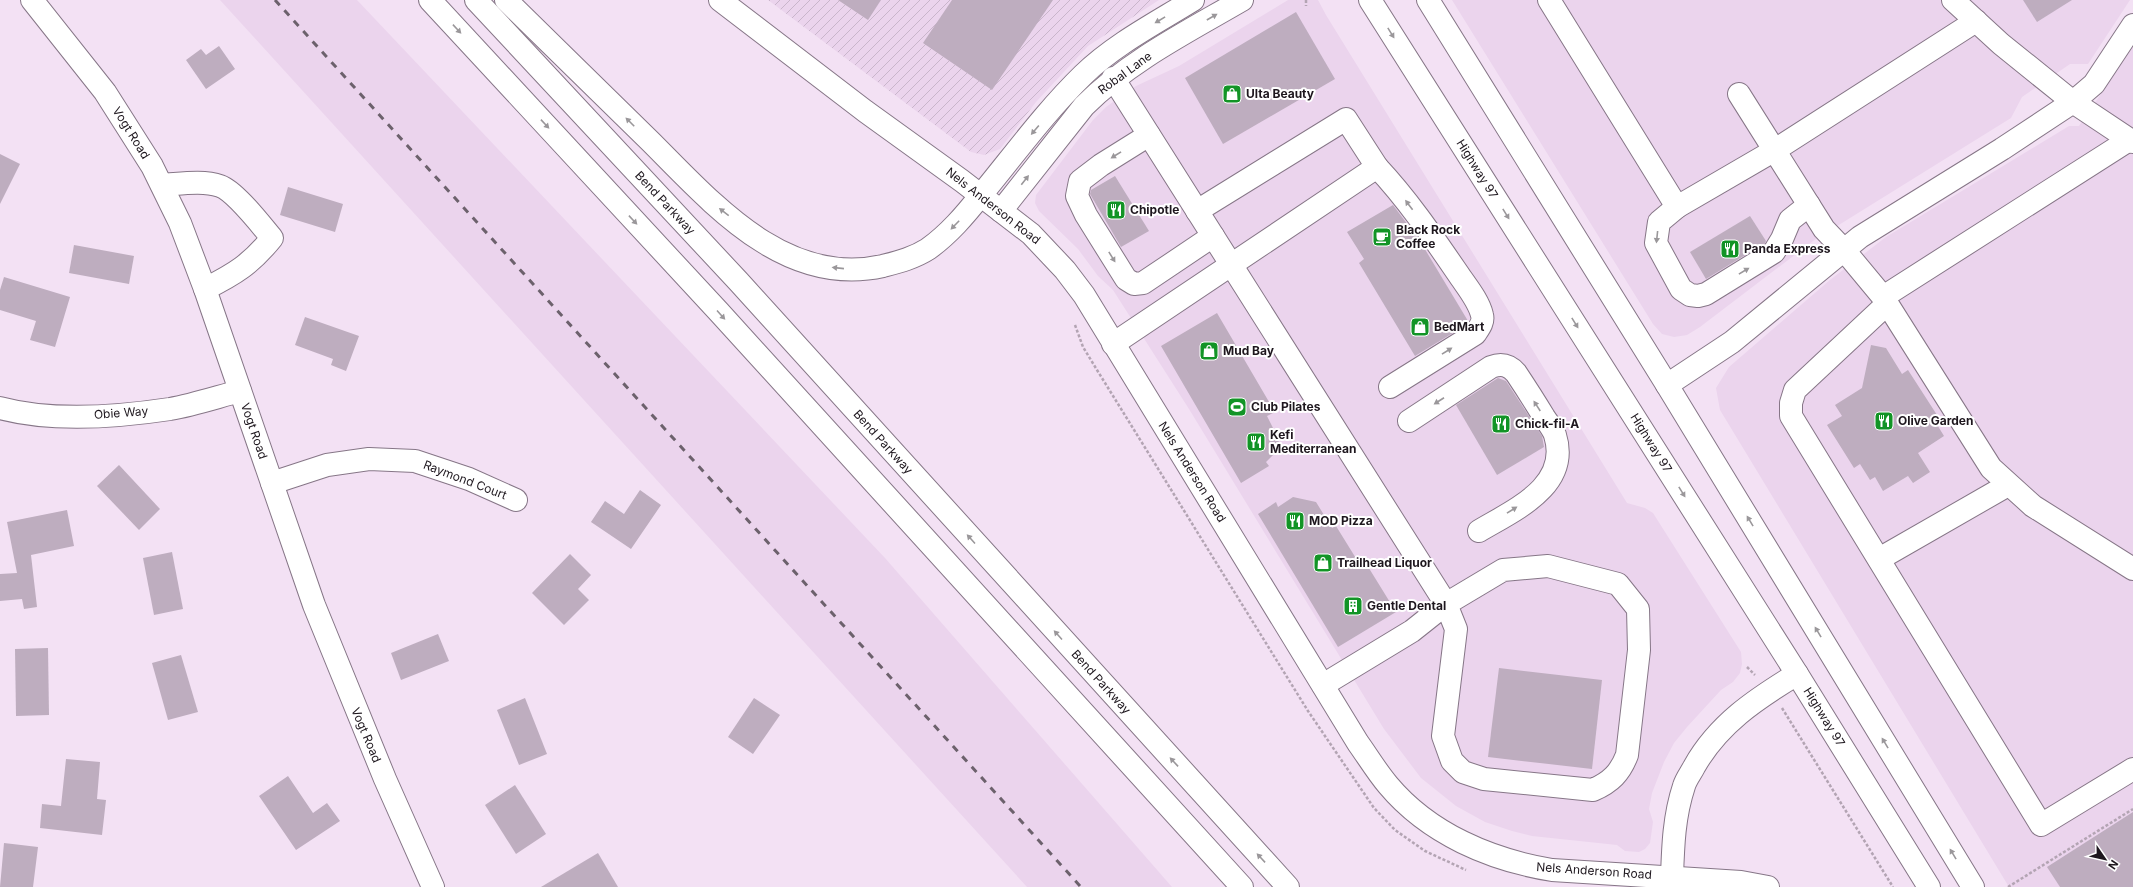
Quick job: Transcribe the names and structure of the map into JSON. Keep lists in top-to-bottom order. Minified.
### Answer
{"streets":{"main road":["Robal Lane","Vogt Road","Highway 97","Bend Parkway","Nels Anderson Road","Obie Way","Raymond Court"]},"crossings":[["Robal Lane","Nels Anderson Road"],["Vogt Road","Obie Way"],["Vogt Road","Raymond Court"]],"places":{"shop":["Ulta Beauty","BedMart","Mud Bay","Trailhead Liquor"],"restaurant":["Chipotle","Panda Express","Olive Garden","Chick-fil-A","Kefi Mediterranean","MOD Pizza"],"cafe":["Black Rock Coffee"],"sports":["Club Pilates"],"building":["Gentle Dental"]},"north":"bottom right"}
